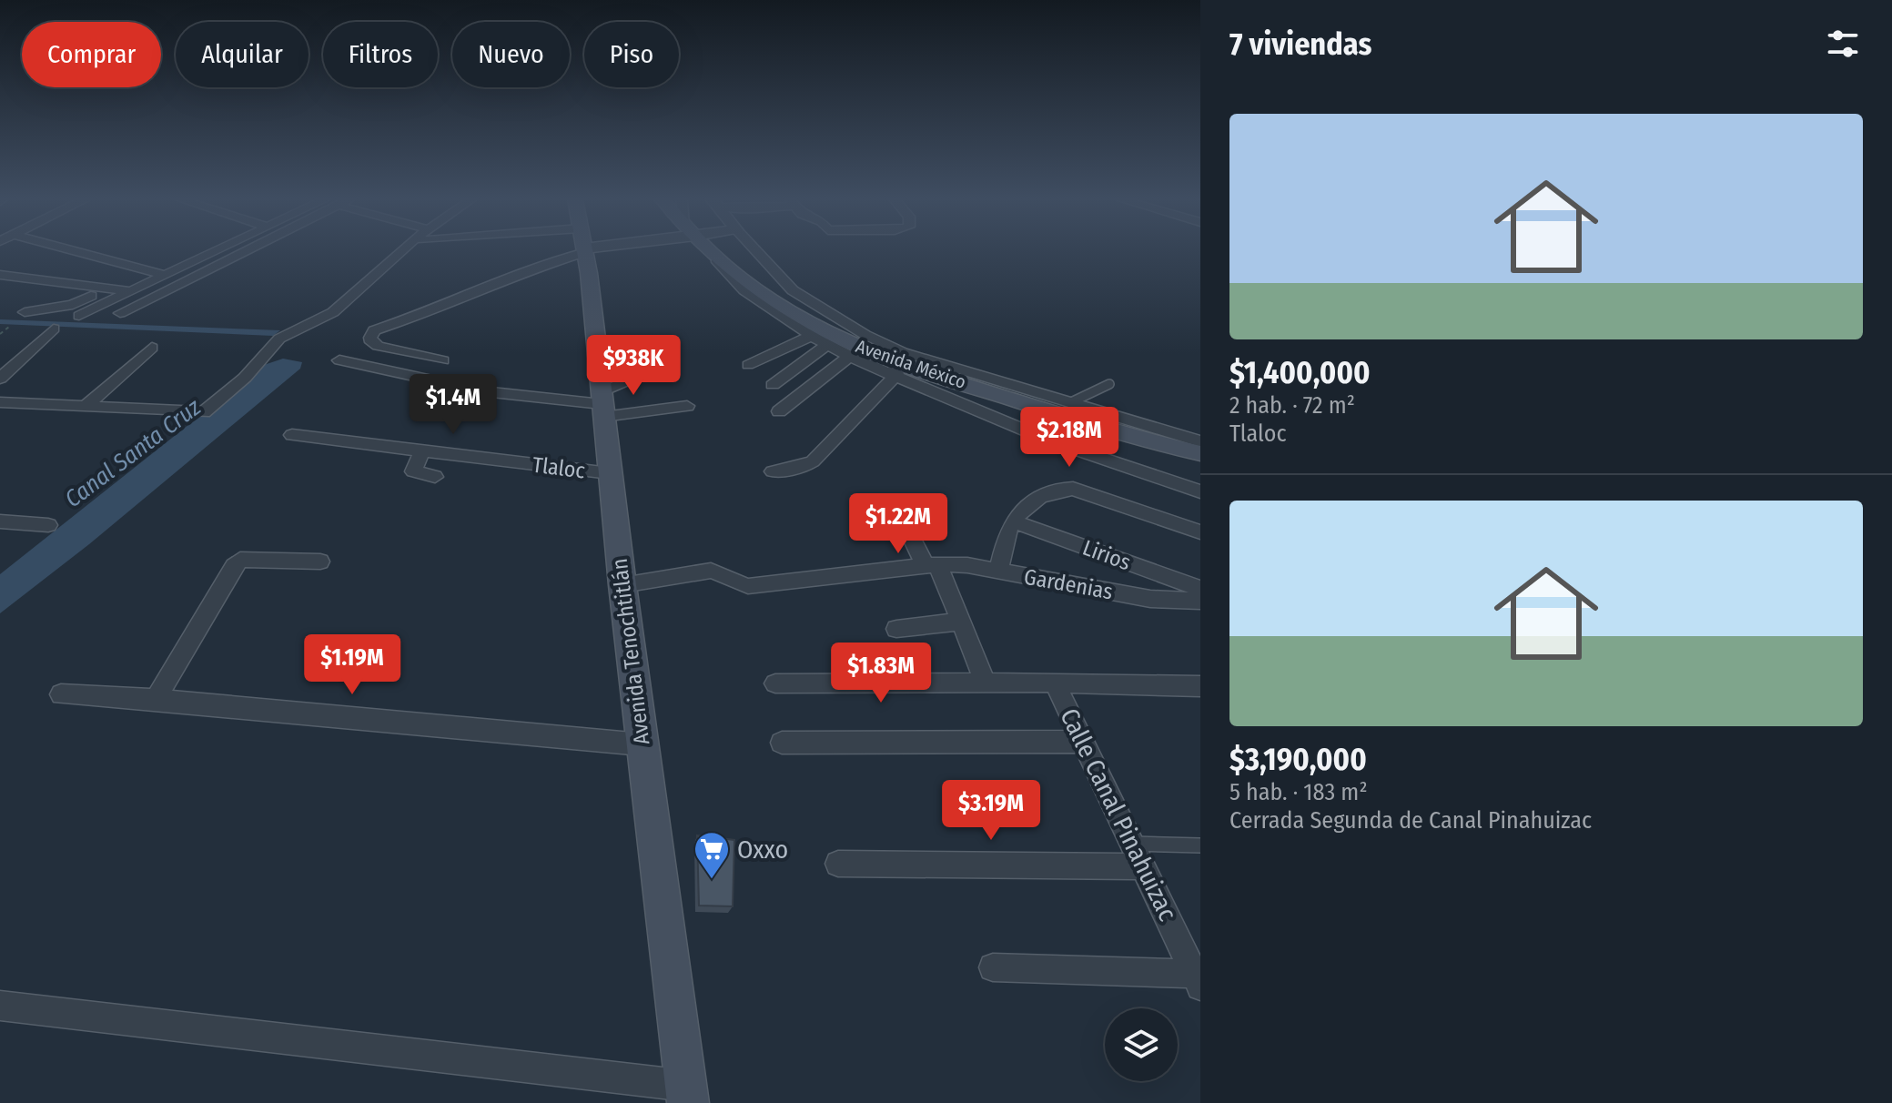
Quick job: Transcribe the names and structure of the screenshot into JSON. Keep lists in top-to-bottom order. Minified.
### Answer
{"streets":{"main road":["Avenida México","Avenida Tenochtitlán"],"street":["Tlaloc","Lirios","Gardenias","Calle Canal Pinahuizac"]},"crossings":[["Tlaloc","Avenida Tenochtitlán"],["Gardenias","Avenida Tenochtitlán"]],"water":["Canal Santa Cruz"],"places":{"supermarket":["Oxxo"]},"page":{"heading":"7 viviendas","chip":["Comprar","Alquilar","Filtros","Nuevo","Piso"],"list":[{"name":"$1,400,000","note":"2 hab. · 72 m² · Tlaloc"},{"name":"$3,190,000","note":"5 hab. · 183 m² · Cerrada Segunda de Canal Pinahuizac"}],"price":["$938K","$1.4M","$2.18M","$1.22M","$1.19M","$1.83M","$3.19M"]}}
